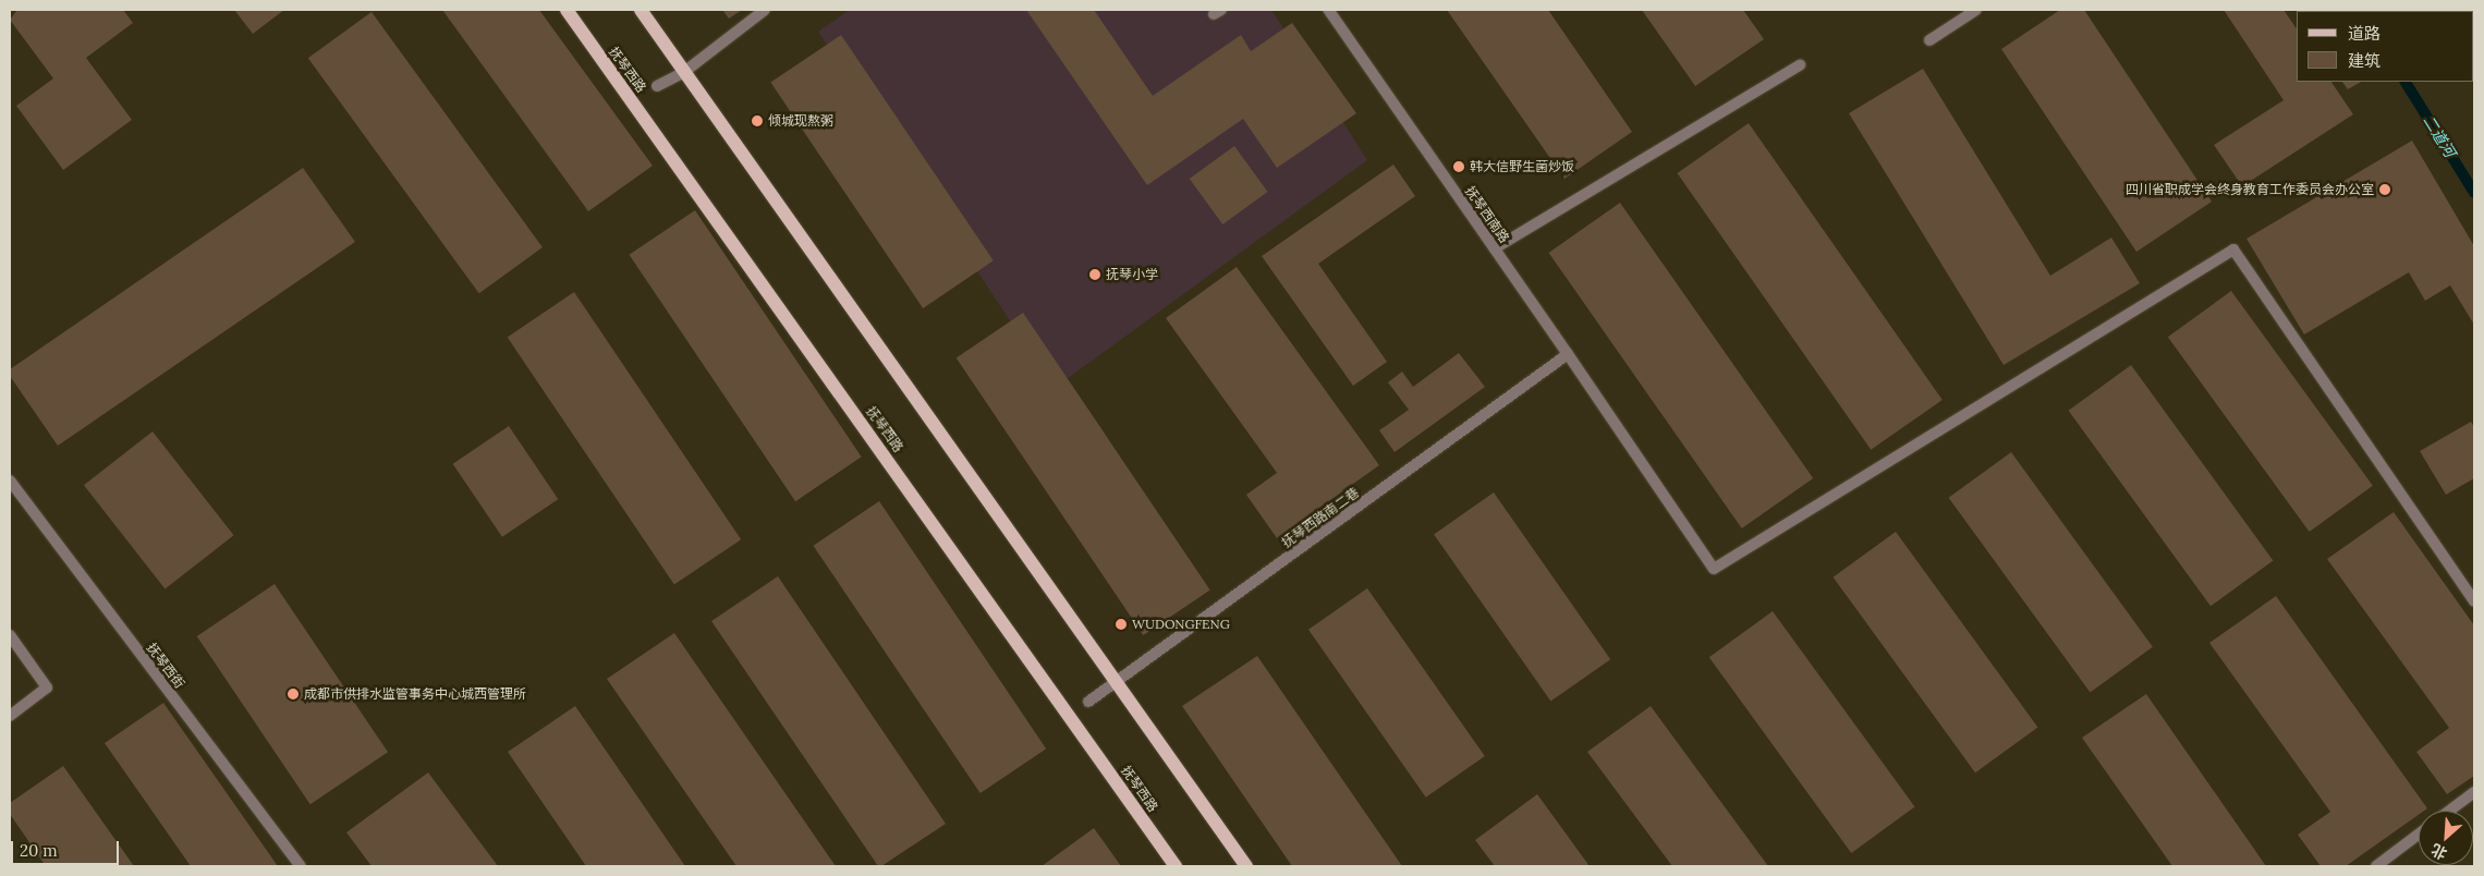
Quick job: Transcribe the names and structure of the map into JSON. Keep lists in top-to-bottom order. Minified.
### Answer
{"streets":{"main road":["抚琴西路"],"street":["抚琴西南路","抚琴西路南二巷","抚琴西街"]},"crossings":[["抚琴西南路","抚琴西路南二巷"]],"water":["二道河"],"places":["倾城现熬粥","韩大信野生菌炒饭","四川省职成学会终身教育工作委员会办公室","抚琴小学","WUDONGFENG","成都市供排水监管事务中心城西管理所"],"legend":["道路","建筑"],"scale_bar":"20 m","north":"bottom left"}
